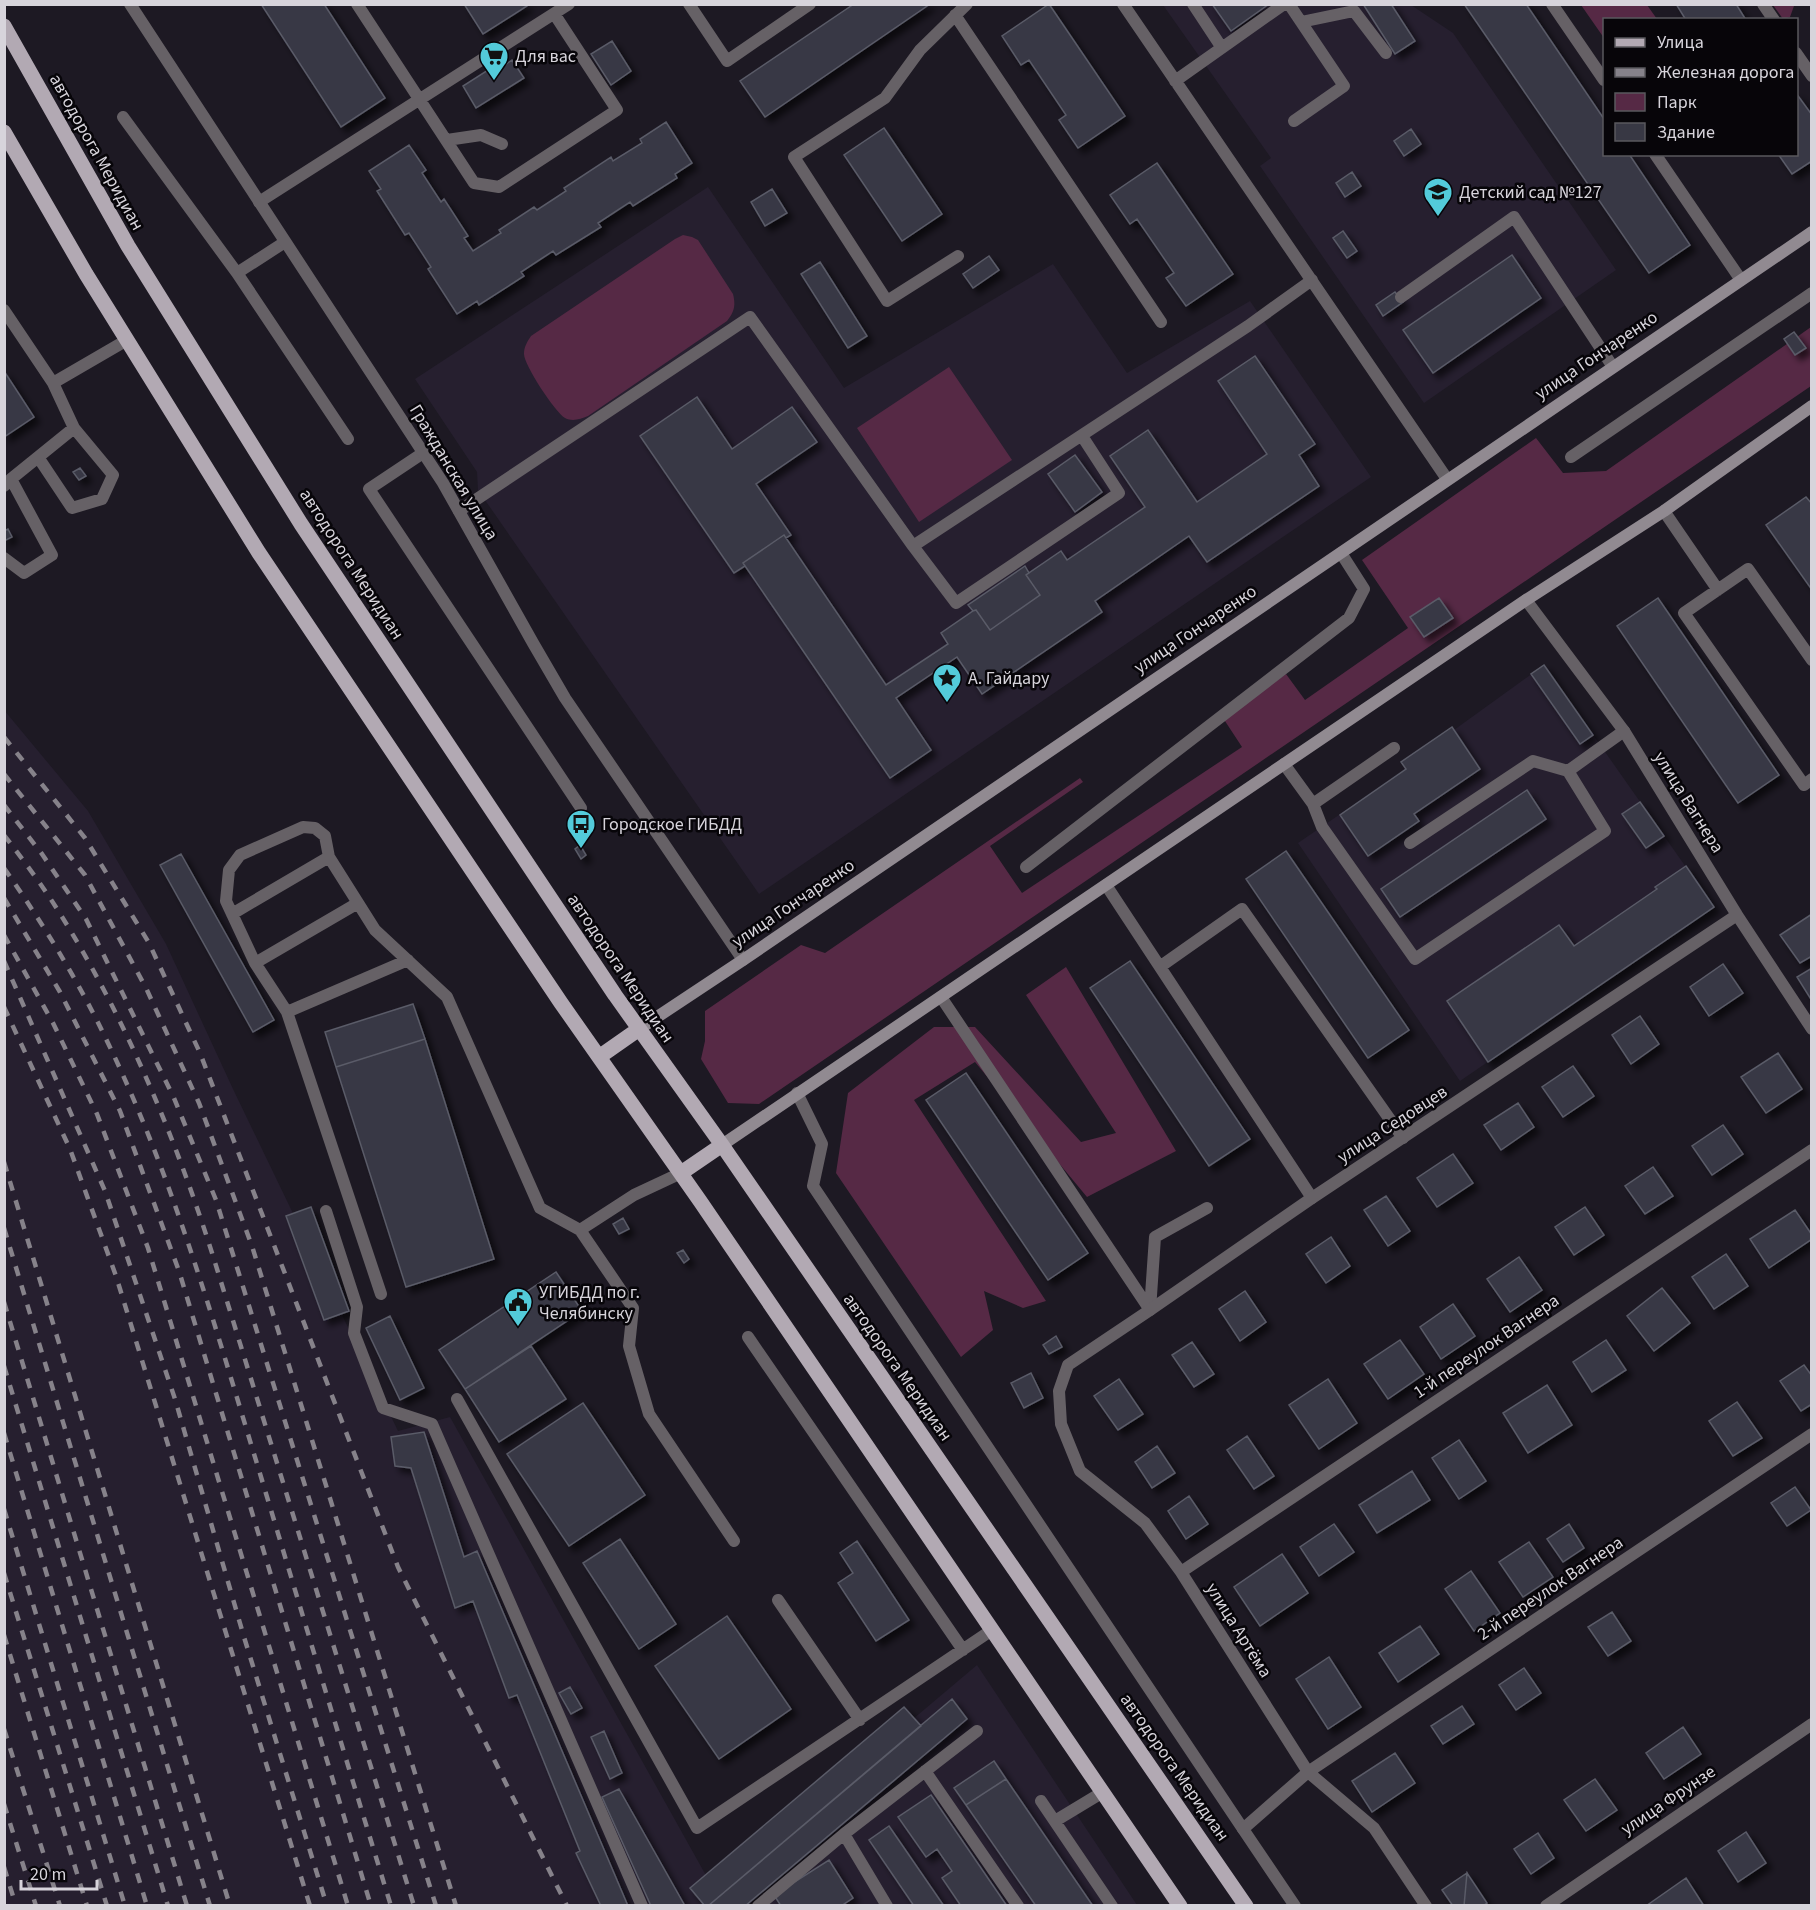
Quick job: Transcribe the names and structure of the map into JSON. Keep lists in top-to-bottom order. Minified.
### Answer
{"streets":{"main road":["автодорога Меридиан","улица Гончаренко"],"street":["Гражданская улица","улица Вагнера","улица Седовцев","1-й переулок Вагнера","2-й переулок Вагнера","улица Артёма","улица Фрунзе"]},"crossings":[["автодорога Меридиан","улица Гончаренко"],["улица Гончаренко","Гражданская улица"],["улица Вагнера","улица Седовцев"],["улица Седовцев","улица Артёма"],["1-й переулок Вагнера","улица Артёма"],["2-й переулок Вагнера","улица Артёма"]],"places":{"supermarket":["Для вас"],"school or university":["Детский сад №127"],"place":["А. Гайдару"],"bus stop":["Городское ГИБДД"],"public building":["УГИБДД по г. Челябинску"]},"legend":["Улица","Железная дорога","Парк","Здание"],"scale_bar":"20 m"}
